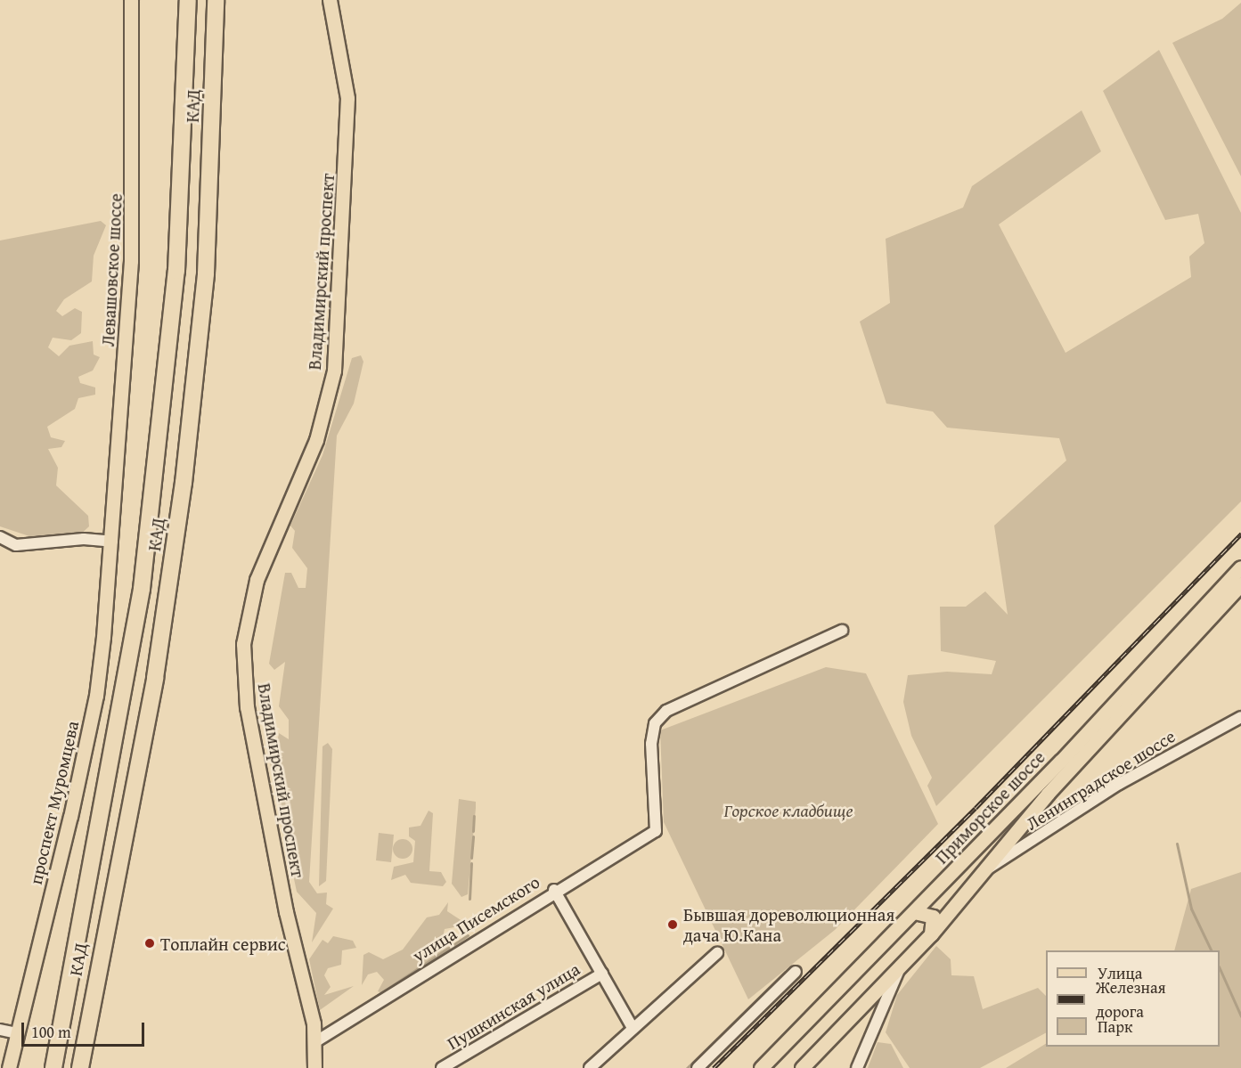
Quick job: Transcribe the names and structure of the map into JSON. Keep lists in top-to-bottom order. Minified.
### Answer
{"streets":{"highway":["КАД"],"main road":["Левашовское шоссе","Владимирский проспект","проспект Муромцева","Приморское шоссе"],"street":["Ленинградское шоссе","улица Писемского","Пушкинская улица"]},"crossings":[["Левашовское шоссе","проспект Муромцева"],["Владимирский проспект","улица Писемского"],["Ленинградское шоссе","Приморское шоссе"]],"parks":["Горское кладбище"],"places":["Бывшая дореволюционная дача Ю.Кана","Топлайн сервис"],"legend":["Улица","Железная дорога","Парк"],"scale_bar":"100 m"}
